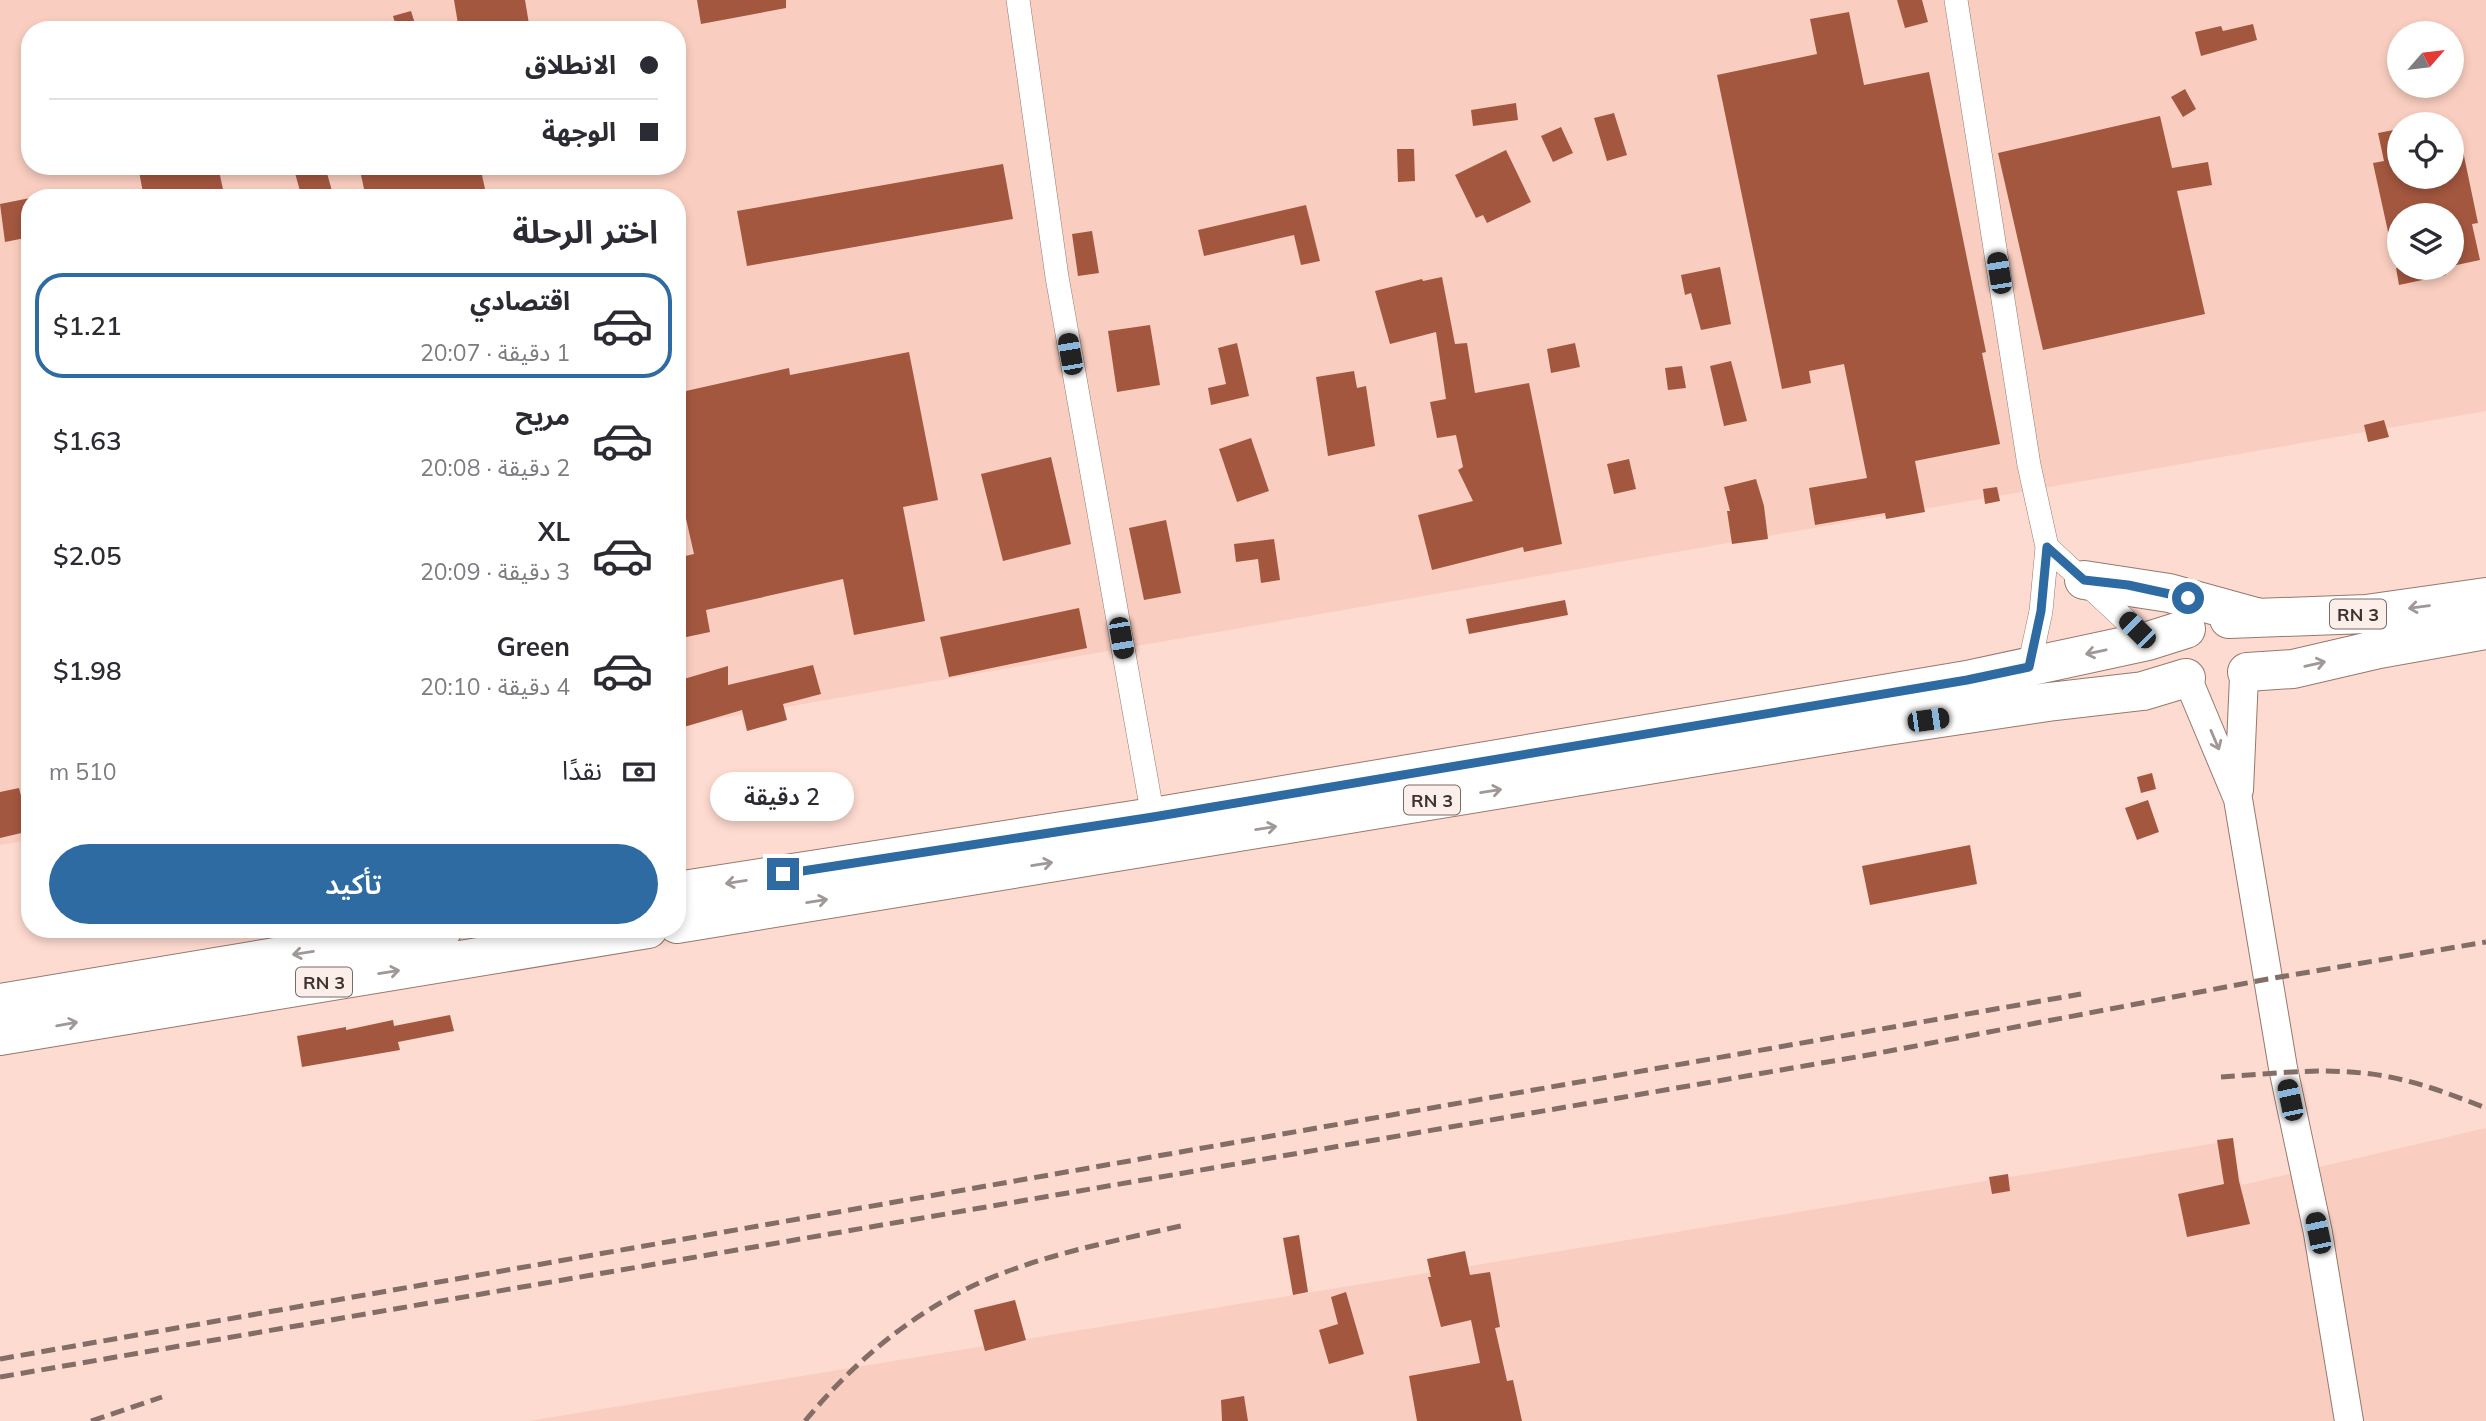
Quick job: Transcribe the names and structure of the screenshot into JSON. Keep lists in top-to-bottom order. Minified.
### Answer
{"streets":{"highway":["RN 3"]},"north":"top right","page":{"banner":["الانطلاق","الوجهة"],"heading":"اختر الرحلة","list":[{"name":"اقتصادي","note":"1 دقيقة · 20:07","value":"$1.21"},{"name":"مريح","note":"2 دقيقة · 20:08","value":"$1.63"},{"name":"XL","note":"3 دقيقة · 20:09","value":"$2.05"},{"name":"Green","note":"4 دقيقة · 20:10","value":"$1.98"}],"pay":["نقدًا","510 m"],"bubble":"2 دقيقة","buttons":"تأكيد"}}
